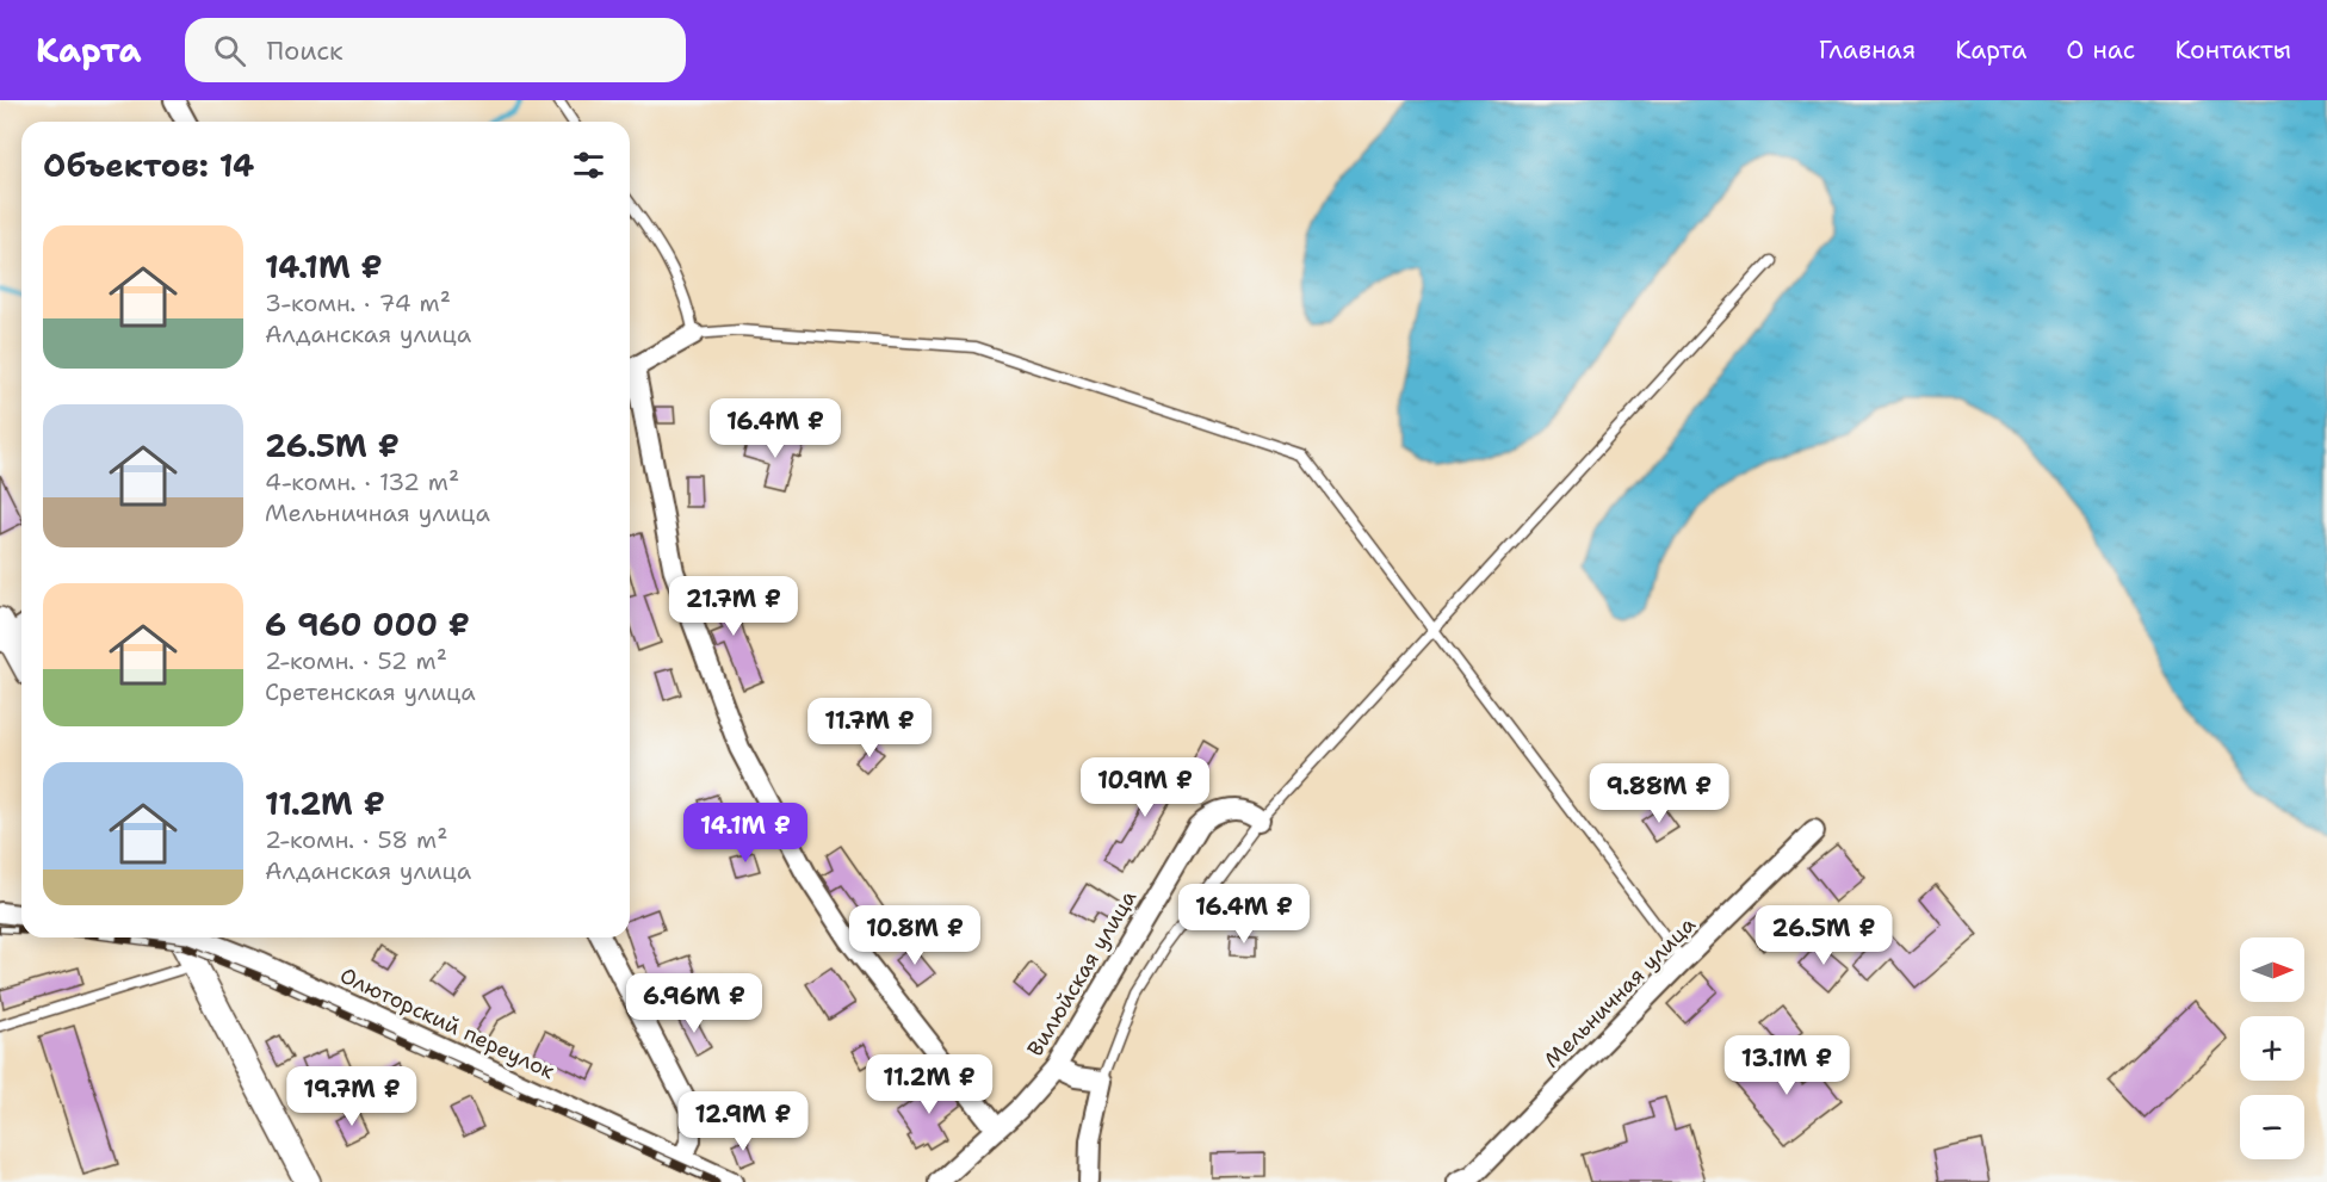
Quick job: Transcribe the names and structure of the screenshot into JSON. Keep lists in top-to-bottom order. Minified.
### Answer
{"streets":{"street":["Вилюйская улица","Мельничная улица","Олюторский переулок"]},"north":"right","page":{"header":"Карта","search":"Поиск","nav":["Главная","Карта","О нас","Контакты"],"heading":"Объектов: 14","list":[{"name":"14.1M ₽","note":"3-комн. · 74 m² · Алданская улица"},{"name":"26.5M ₽","note":"4-комн. · 132 m² · Мельничная улица"},{"name":"6 960 000 ₽","note":"2-комн. · 52 m² · Сретенская улица"},{"name":"11.2M ₽","note":"2-комн. · 58 m² · Алданская улица"}],"price":["16.4M ₽","21.7M ₽","11.7M ₽","10.9M ₽","9.88M ₽","14.1M ₽","16.4M ₽","10.8M ₽","26.5M ₽","6.96M ₽","13.1M ₽","11.2M ₽","19.7M ₽","12.9M ₽"],"map_buttons":["+","−"]}}
